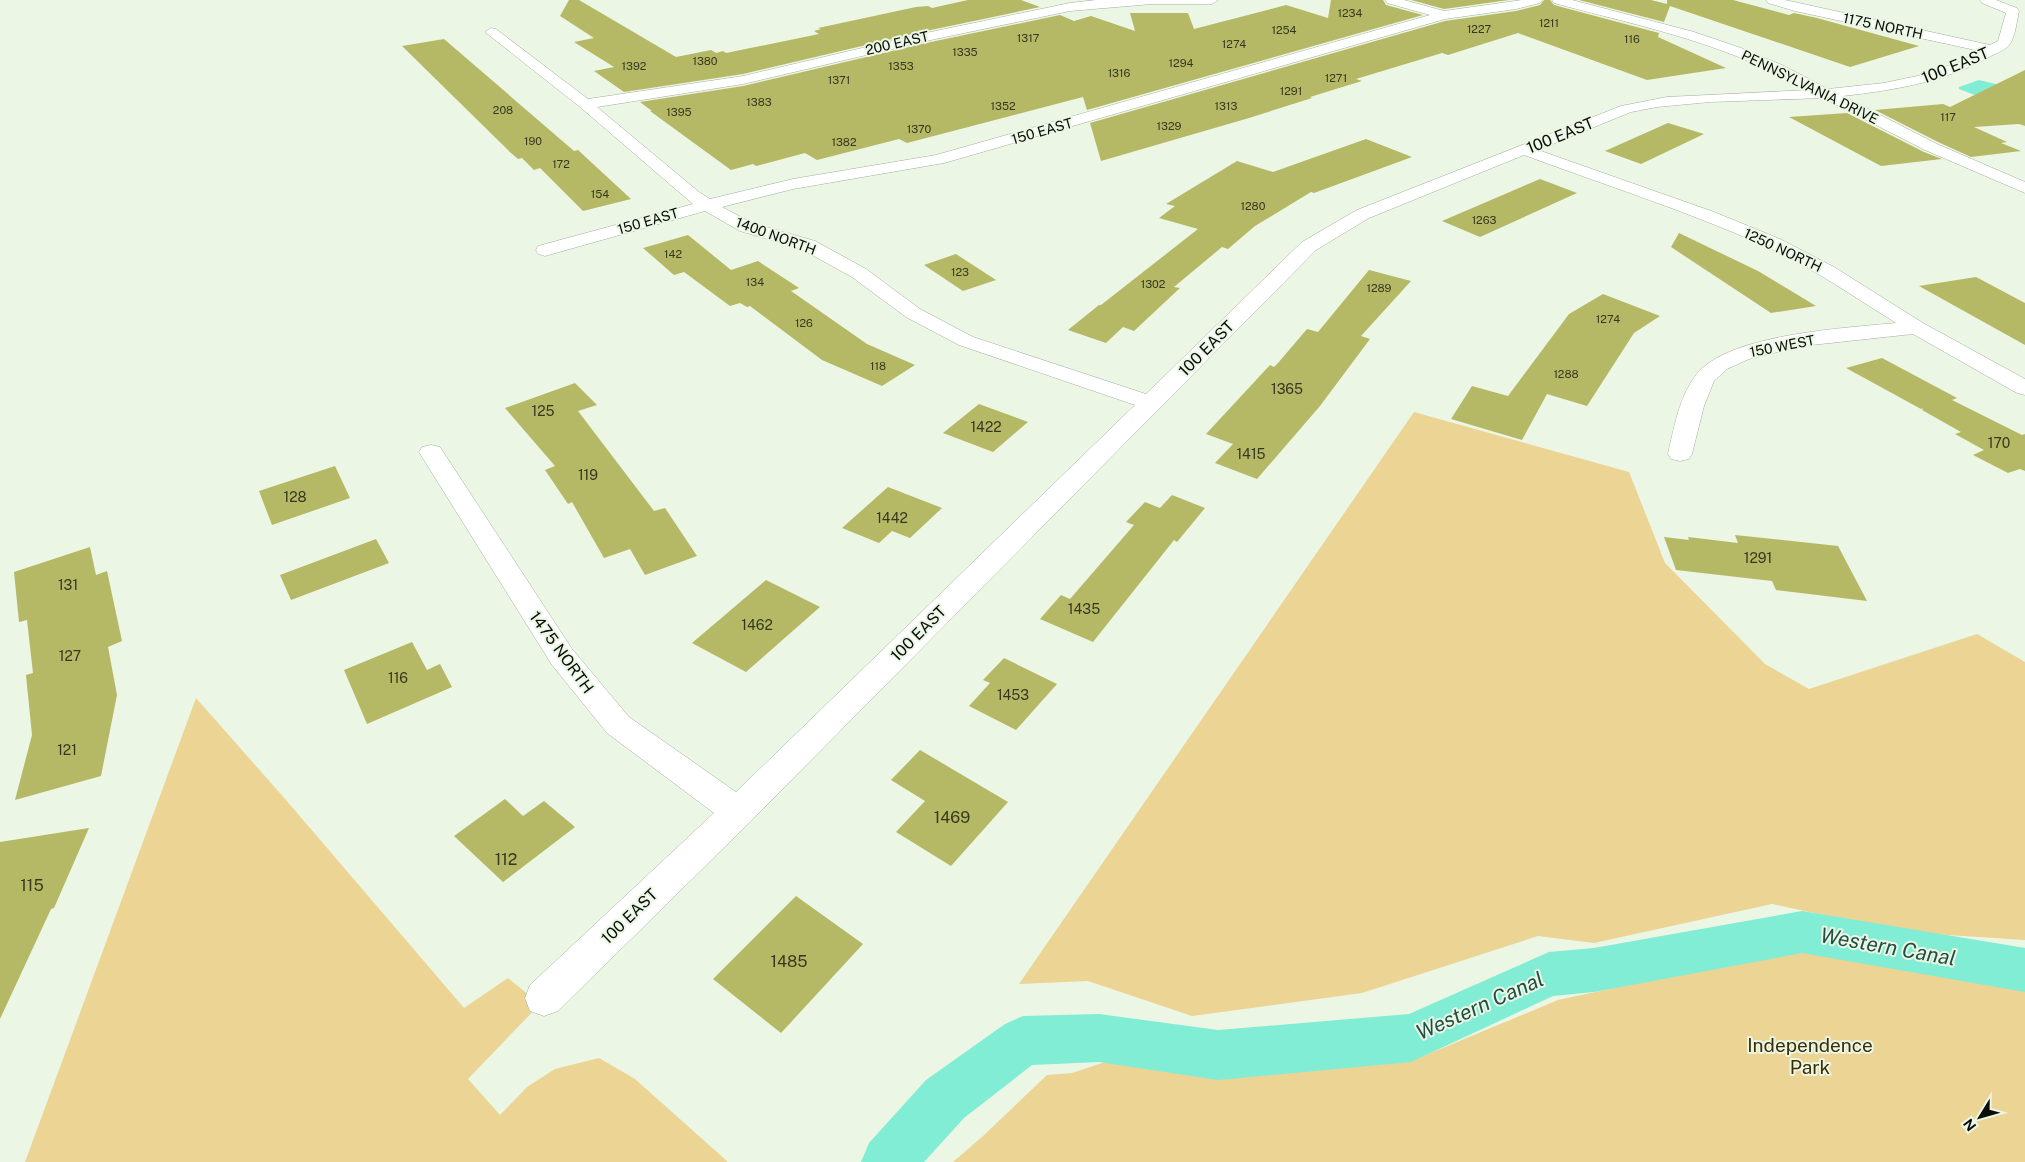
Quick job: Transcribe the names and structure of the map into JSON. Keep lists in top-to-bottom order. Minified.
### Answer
{"streets":{"street":["1175 NORTH","200 EAST","100 EAST","PENNSYLVANIA DRIVE","150 EAST","1400 NORTH","1250 NORTH","150 WEST","1475 NORTH"]},"crossings":[["1175 NORTH","100 EAST"],["200 EAST","1400 NORTH"],["100 EAST","PENNSYLVANIA DRIVE"],["100 EAST","1400 NORTH"],["100 EAST","1250 NORTH"],["100 EAST","1475 NORTH"],["150 EAST","1400 NORTH"],["1250 NORTH","150 WEST"]],"water":["Western Canal"],"parks":["Independence Park"],"house_numbers":["1234","1211","1227","1254","1317","116","1274","1335","1380","1294","1392","1353","1316","1271","1371","1291","1383","1352","1313","208","1395","117","1329","1370","190","1382","172","154","1280","1263","142","123","134","1302","1289","1274","126","118","1288","1365","125","1422","170","1415","119","128","1442","1291","131","1435","1462","127","116","1453","121","1469","112","115","1485"],"north":"bottom left"}
